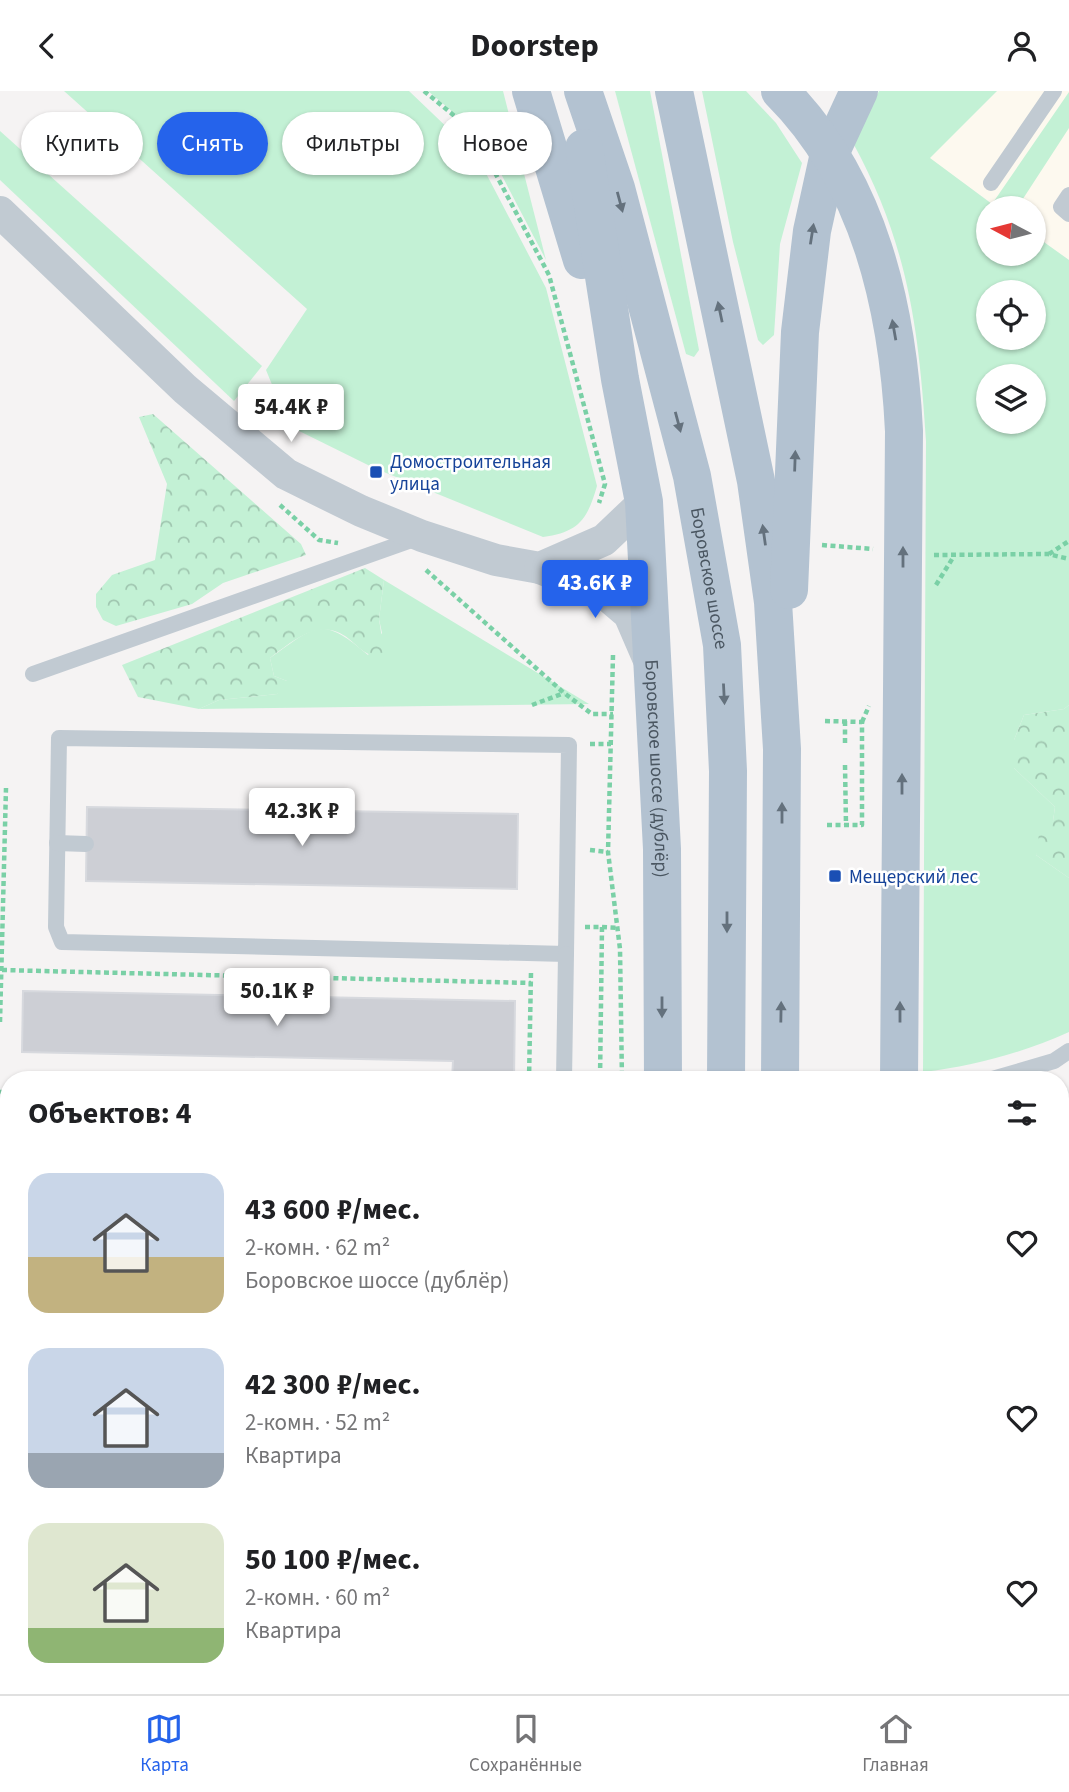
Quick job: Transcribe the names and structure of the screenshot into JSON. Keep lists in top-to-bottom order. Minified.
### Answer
{"streets":{"main road":["Боровское шоссе","Боровское шоссе (дублёр)"]},"places":{"transit":["Домостроительная улица","Мещерский лес"]},"north":"left","page":{"header":"Doorstep","chip":["Купить","Снять","Фильтры","Новое"],"price":["54.4K ₽","43.6K ₽","42.3K ₽","50.1K ₽"],"heading":"Объектов: 4","list":[{"name":"43 600 ₽/мес.","note":"2-комн. · 62 m² · Боровское шоссе (дублёр)"},{"name":"42 300 ₽/мес.","note":"2-комн. · 52 m² · Квартира"},{"name":"50 100 ₽/мес.","note":"2-комн. · 60 m² · Квартира"}],"tabs":["Карта","Сохранённые","Главная"]}}
